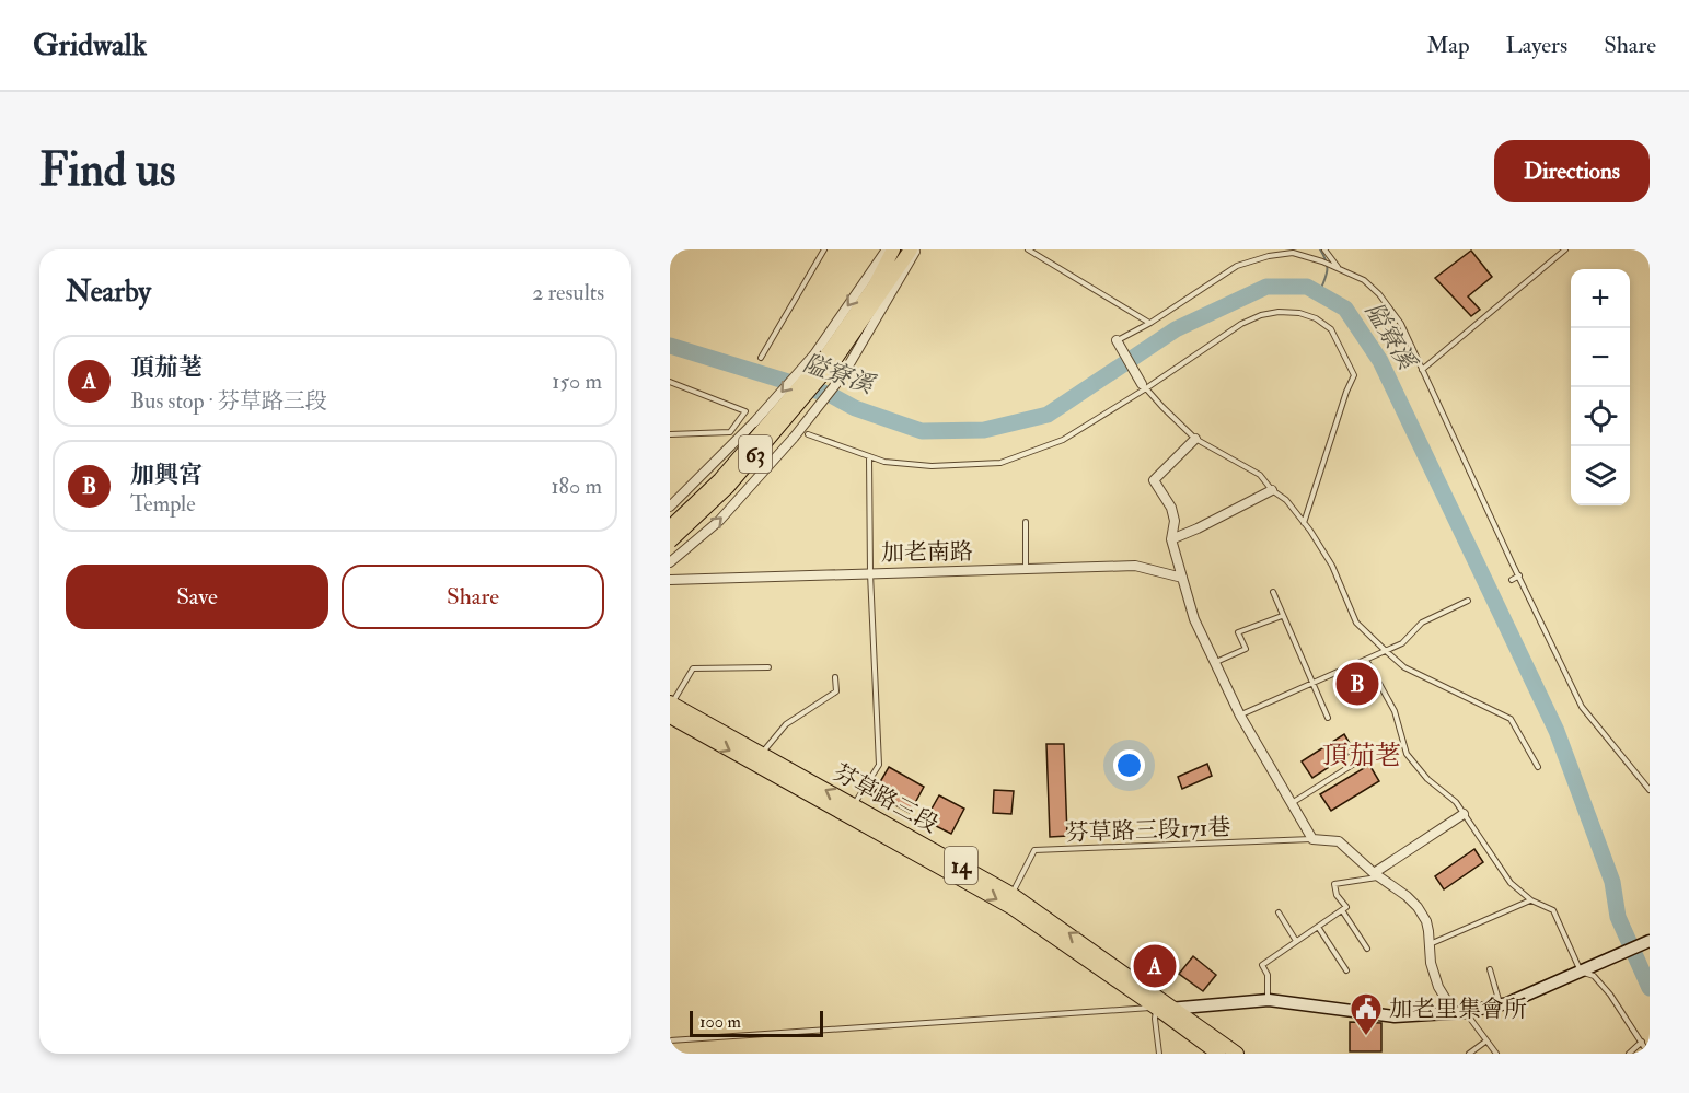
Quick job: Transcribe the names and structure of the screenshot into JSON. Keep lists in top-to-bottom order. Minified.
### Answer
{"streets":{"main road":["63","芬草路三段","14"],"street":["加老南路"],"lane":["芬草路三段171巷"]},"crossings":[["芬草路三段","芬草路三段171巷"]],"districts":["頂茄荖"],"water":["隘寮溪"],"places":{"public building":["加老里集會所"]},"scale_bar":"100 m","page":{"header":"Gridwalk","nav":["Map","Layers","Share"],"buttons":["Directions",["Save","Share"]],"title":"Find us","heading":["Nearby","2 results"],"map_buttons":["+","−"],"list":[{"mark":"A","name":"頂茄荖","note":"Bus stop · 芬草路三段","value":"150 m"},{"mark":"B","name":"加興宮","note":"Temple","value":"180 m"}],"pins":["B","A"],"scale":"100 m"}}
